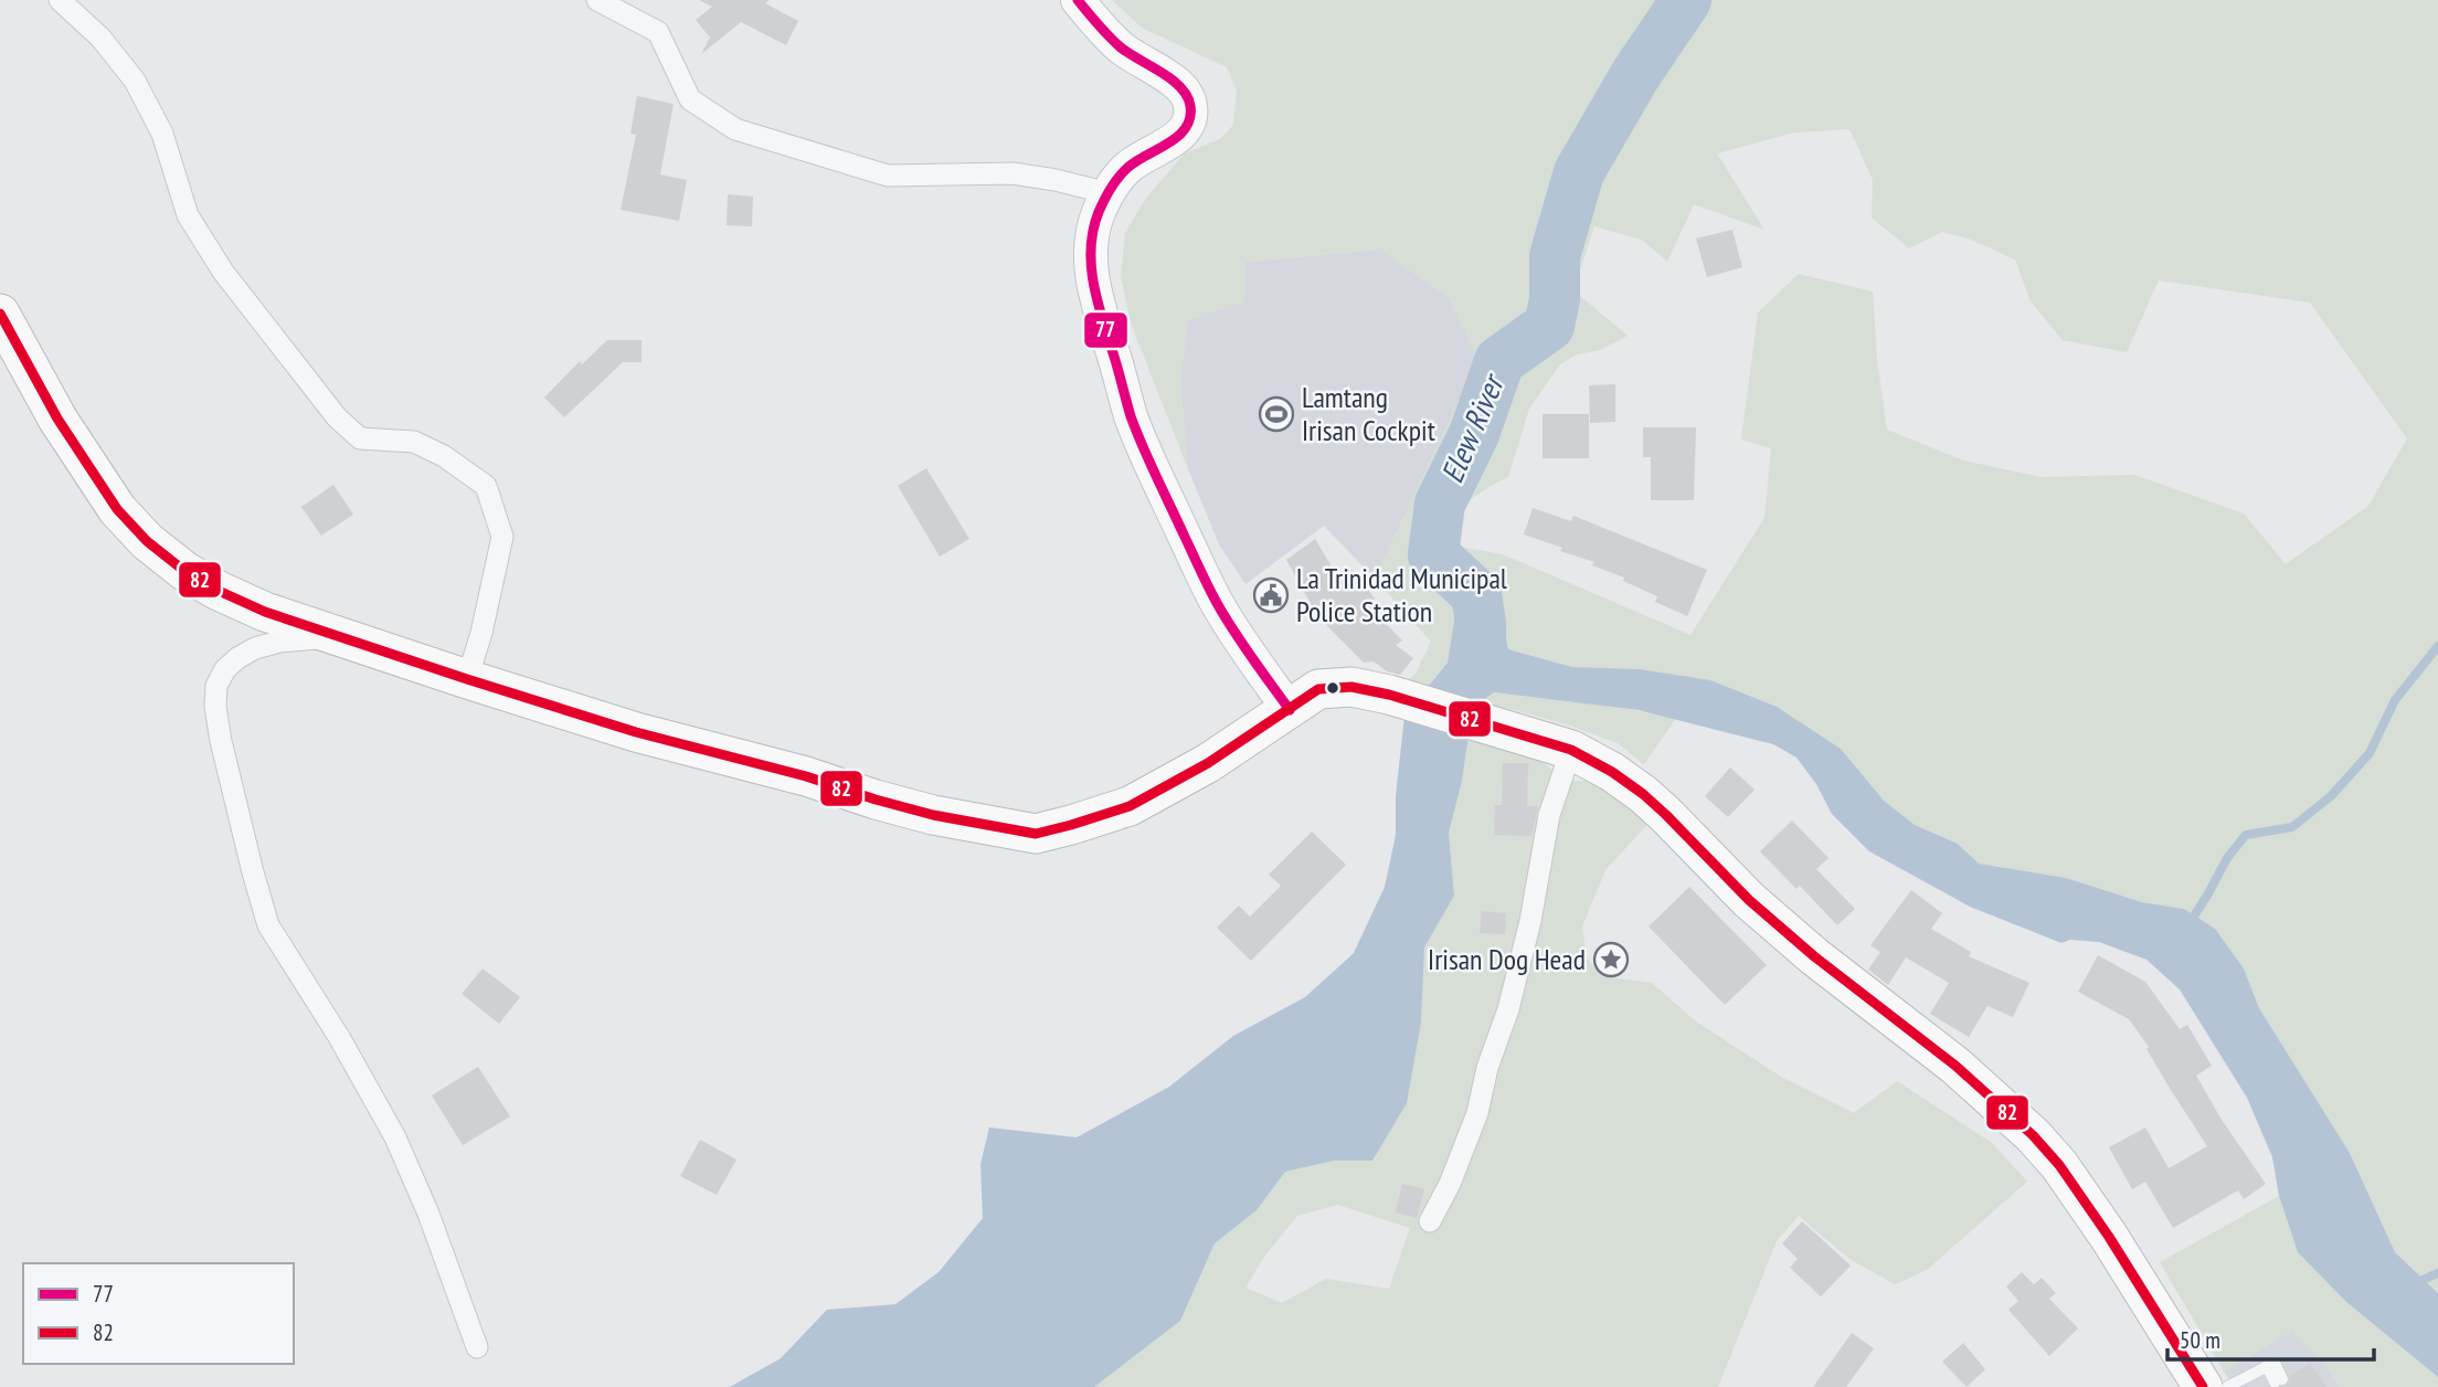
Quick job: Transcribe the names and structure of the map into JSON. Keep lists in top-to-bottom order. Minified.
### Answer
{"water":["Elew River"],"places":{"sports":["Lamtang Irisan Cockpit"],"public building":["La Trinidad Municipal Police Station"],"place":["Irisan Dog Head"]},"lines":["transit line 77","transit line 82"],"legend":["77","82"],"scale_bar":"50 m"}
